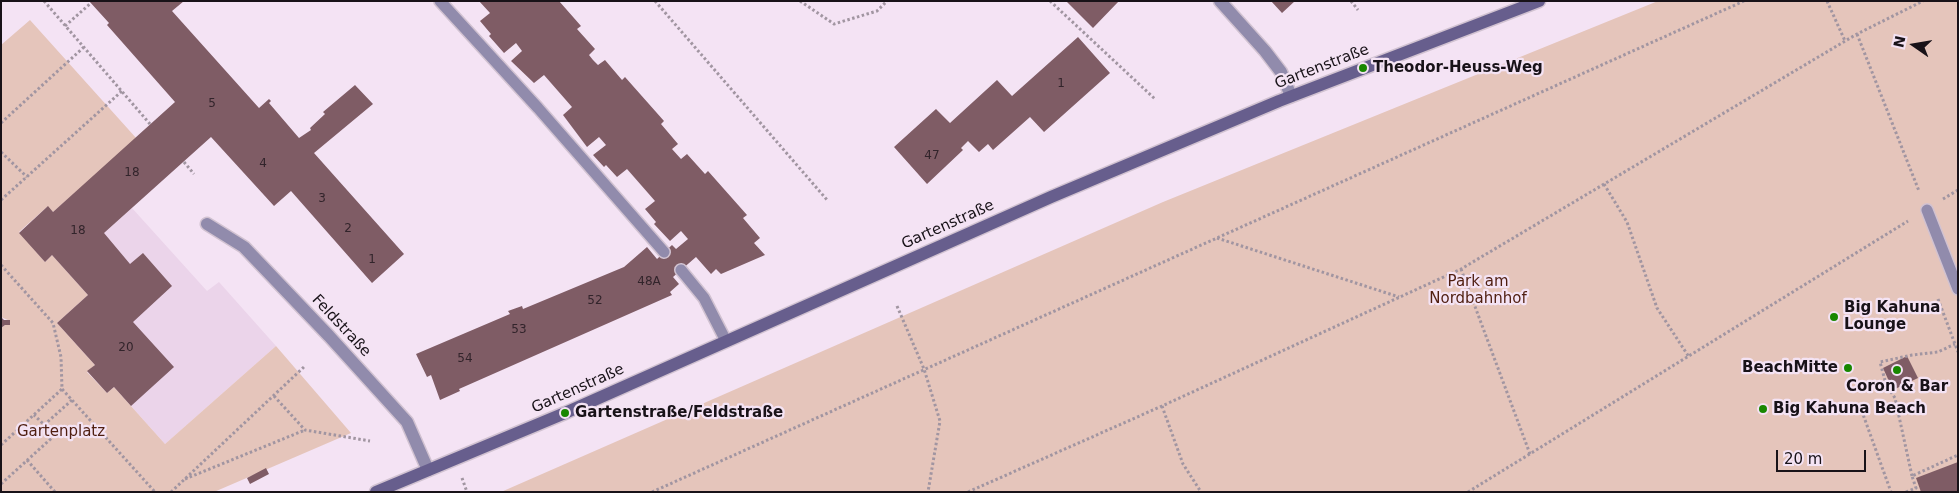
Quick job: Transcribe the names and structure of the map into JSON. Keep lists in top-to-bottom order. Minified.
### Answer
{"streets":{"street":["Gartenstraße","Feldstraße"]},"crossings":[["Gartenstraße","Feldstraße"]],"parks":["Park am Nordbahnhof","Gartenplatz"],"places":["Theodor-Heuss-Weg","Big Kahuna Lounge","BeachMitte","Coron & Bar","Big Kahuna Beach","Gartenstraße/Feldstraße"],"house_numbers":["1","5","47","4","18","3","2","18","1","48A","52","53","20","54"],"scale_bar":"20 m","north":"left"}
